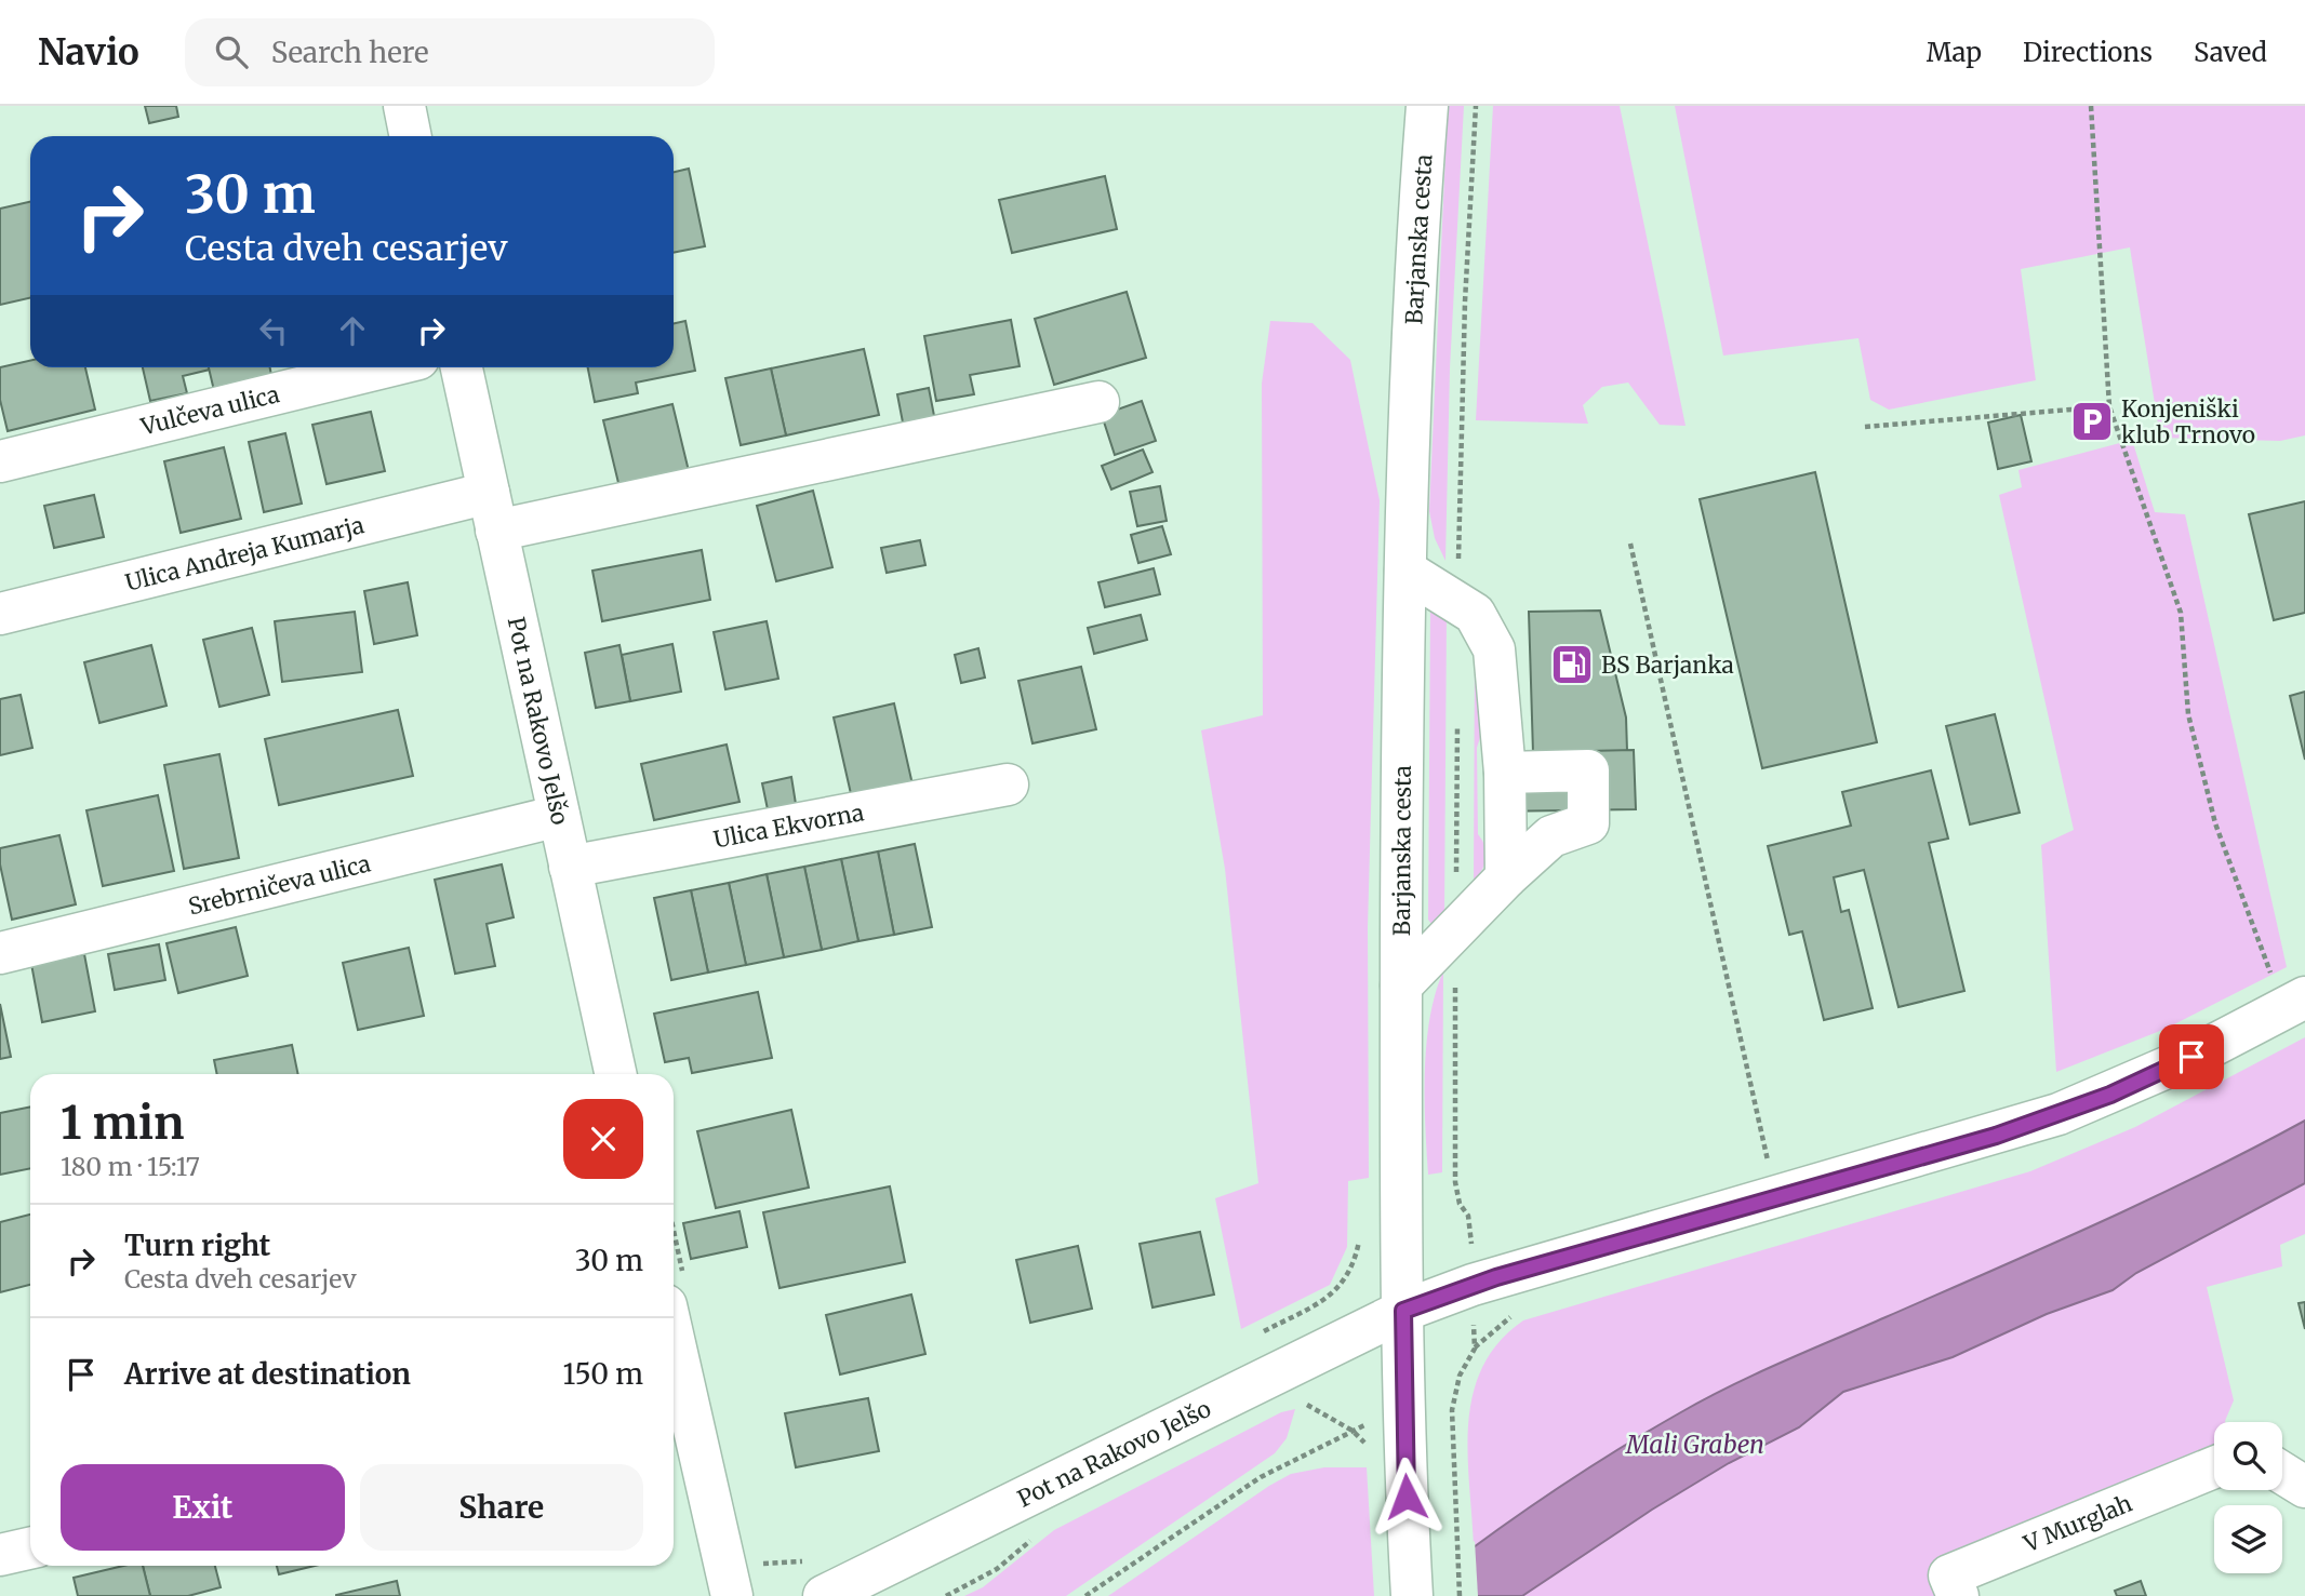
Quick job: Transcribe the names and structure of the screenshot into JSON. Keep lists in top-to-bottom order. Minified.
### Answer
{"streets":{"street":["Barjanska cesta","Vulčeva ulica","Ulica Andreja Kumarja","Pot na Rakovo Jelšo","Ulica Ekvorna","Srebrničeva ulica","V Murglah"]},"crossings":[["Barjanska cesta","Pot na Rakovo Jelšo"],["Ulica Andreja Kumarja","Pot na Rakovo Jelšo"],["Pot na Rakovo Jelšo","Ulica Ekvorna"],["Pot na Rakovo Jelšo","Srebrničeva ulica"]],"water":["Mali Graben"],"places":{"parking":["Konjeniški klub Trnovo"],"fuel station":["BS Barjanka"]},"page":{"header":"Navio","search":"Search here","nav":["Map","Directions","Saved"],"turn":["30 m","Cesta dveh cesarjev"],"heading":["1 min","180 m · 15:17"],"list":[{"name":"Turn right","note":"Cesta dveh cesarjev","value":"30 m"},{"name":"Arrive at destination","value":"150 m"}],"buttons":["Exit","Share"]}}
